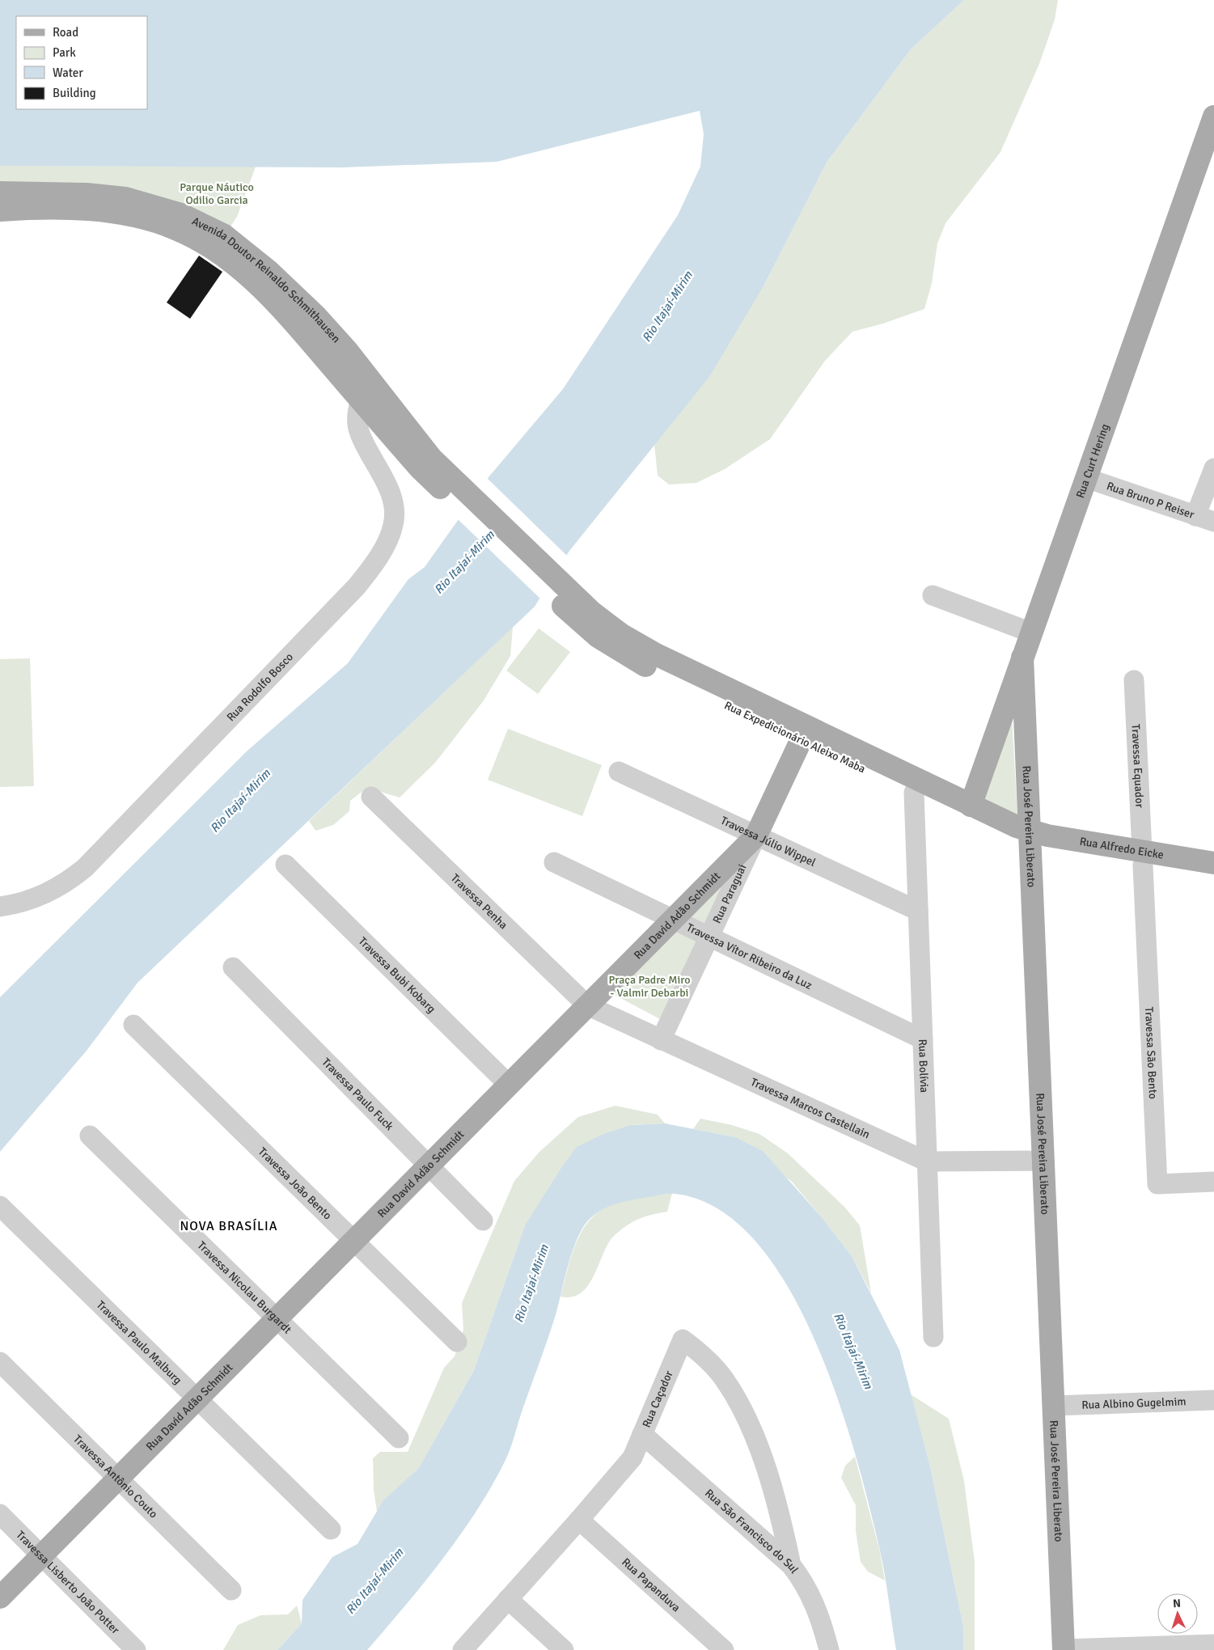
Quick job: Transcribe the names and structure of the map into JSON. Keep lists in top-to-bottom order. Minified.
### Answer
{"streets":{"main road":["Avenida Doutor Reinaldo Schmithausen","Rua Curt Hering","Rua Expedicionário Aleixo Maba","Rua José Pereira Liberato","Rua Alfredo Eicke","Rua David Adão Schmidt"],"street":["Rua Bruno P Reiser","Rua Rodolfo Bosco","Travessa Equador","Travessa Júlio Wippel","Rua Paraguai","Travessa Penha","Travessa Vítor Ribeiro da Luz","Travessa Bubi Kobarg","Travessa São Bento","Rua Bolívia","Travessa Paulo Fuck","Travessa Marcos Castellain","Travessa João Bento","Travessa Nicolau Burgardt","Travessa Paulo Malburg","Rua Caçador","Rua Albino Gugelmim","Travessa Antônio Couto","Rua São Francisco do Sul","Travessa Lisberto João Potter","Rua Papanduva"]},"crossings":[["Avenida Doutor Reinaldo Schmithausen","Rua Rodolfo Bosco"],["Avenida Doutor Reinaldo Schmithausen","Rua Expedicionário Aleixo Maba"],["Rua Curt Hering","Rua Bruno P Reiser"],["Rua Curt Hering","Rua Expedicionário Aleixo Maba"],["Rua Curt Hering","Rua José Pereira Liberato"],["Rua Expedicionário Aleixo Maba","Rua José Pereira Liberato"],["Rua Expedicionário Aleixo Maba","Rua Alfredo Eicke"],["Rua Expedicionário Aleixo Maba","Rua David Adão Schmidt"],["Rua Expedicionário Aleixo Maba","Rua Bolívia"],["Travessa Equador","Rua Alfredo Eicke"],["Travessa Equador","Travessa São Bento"],["Rua José Pereira Liberato","Rua Alfredo Eicke"],["Rua José Pereira Liberato","Travessa Marcos Castellain"],["Rua José Pereira Liberato","Rua Albino Gugelmim"],["Travessa Júlio Wippel","Rua Paraguai"],["Travessa Júlio Wippel","Rua David Adão Schmidt"],["Travessa Júlio Wippel","Rua Bolívia"],["Rua Alfredo Eicke","Travessa São Bento"],["Rua Paraguai","Rua David Adão Schmidt"],["Rua Paraguai","Travessa Vítor Ribeiro da Luz"],["Rua Paraguai","Travessa Marcos Castellain"],["Travessa Penha","Rua David Adão Schmidt"],["Travessa Penha","Travessa Marcos Castellain"],["Rua David Adão Schmidt","Travessa Vítor Ribeiro da Luz"],["Rua David Adão Schmidt","Travessa Bubi Kobarg"],["Rua David Adão Schmidt","Travessa Paulo Fuck"],["Rua David Adão Schmidt","Travessa Marcos Castellain"],["Rua David Adão Schmidt","Travessa João Bento"],["Rua David Adão Schmidt","Travessa Nicolau Burgardt"],["Rua David Adão Schmidt","Travessa Paulo Malburg"],["Rua David Adão Schmidt","Travessa Antônio Couto"],["Rua David Adão Schmidt","Travessa Lisberto João Potter"],["Travessa Vítor Ribeiro da Luz","Rua Bolívia"],["Rua Bolívia","Travessa Marcos Castellain"],["Rua Caçador","Rua São Francisco do Sul"],["Rua Caçador","Rua Papanduva"]],"districts":["NOVA BRASÍLIA"],"water":["Rio Itajaí-Mirim"],"parks":["Parque Náutico Odilio Garcia","Praça Padre Miro - Valmir Debarbi"],"legend":["Road","Park","Water","Building"],"north":"top"}
